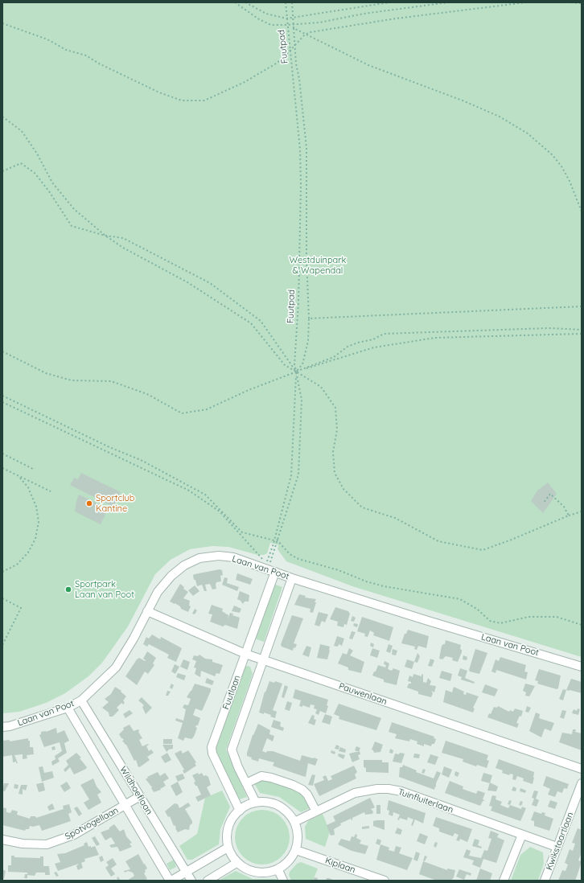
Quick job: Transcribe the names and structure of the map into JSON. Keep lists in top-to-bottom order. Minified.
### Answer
{"streets":{"street":["Laan van Poot","Fuutlaan","Pauwenlaan","Wildhoeflaan","Tuinfluiterlaan","Spotvogellaan","Kwikstaartlaan","Kiplaan"],"path":["Fuutpad"]},"crossings":[["Fuutpad","Laan van Poot"],["Fuutpad","Fuutlaan"],["Laan van Poot","Fuutlaan"],["Laan van Poot","Pauwenlaan"],["Laan van Poot","Wildhoeflaan"],["Fuutlaan","Pauwenlaan"],["Fuutlaan","Tuinfluiterlaan"],["Fuutlaan","Kiplaan"],["Wildhoeflaan","Spotvogellaan"],["Tuinfluiterlaan","Kwikstaartlaan"],["Tuinfluiterlaan","Kiplaan"]],"parks":["Westduinpark & Wapendal"],"places":["Sportclub Kantine","Sportpark Laan van Poot"]}
